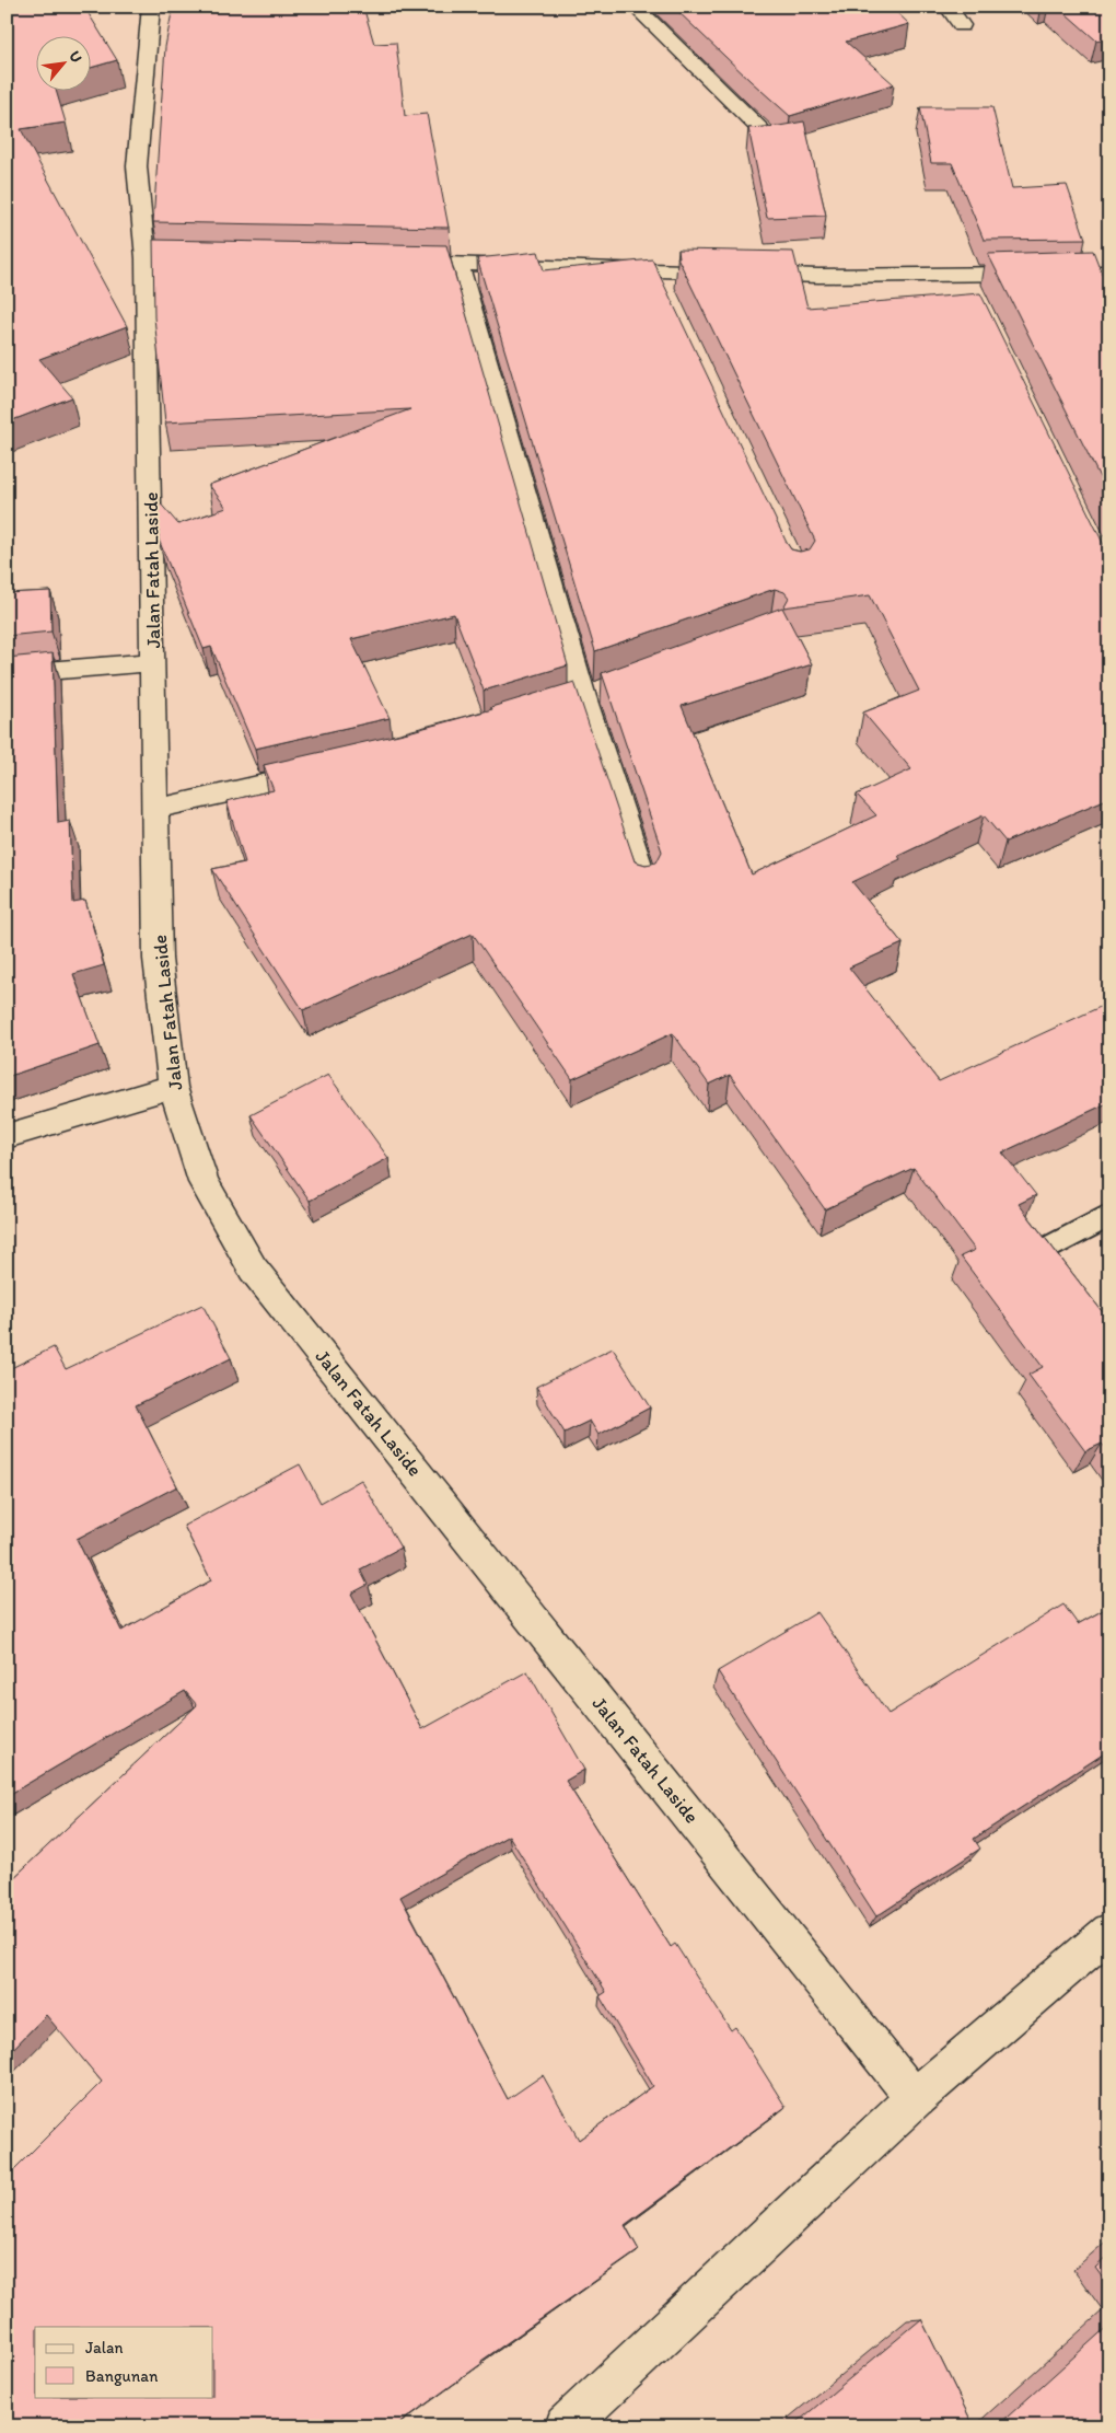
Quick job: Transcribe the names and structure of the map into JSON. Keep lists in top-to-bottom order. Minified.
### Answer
{"streets":{"street":["Jalan Fatah Laside"]},"legend":["Jalan","Bangunan"],"north":"top right"}
